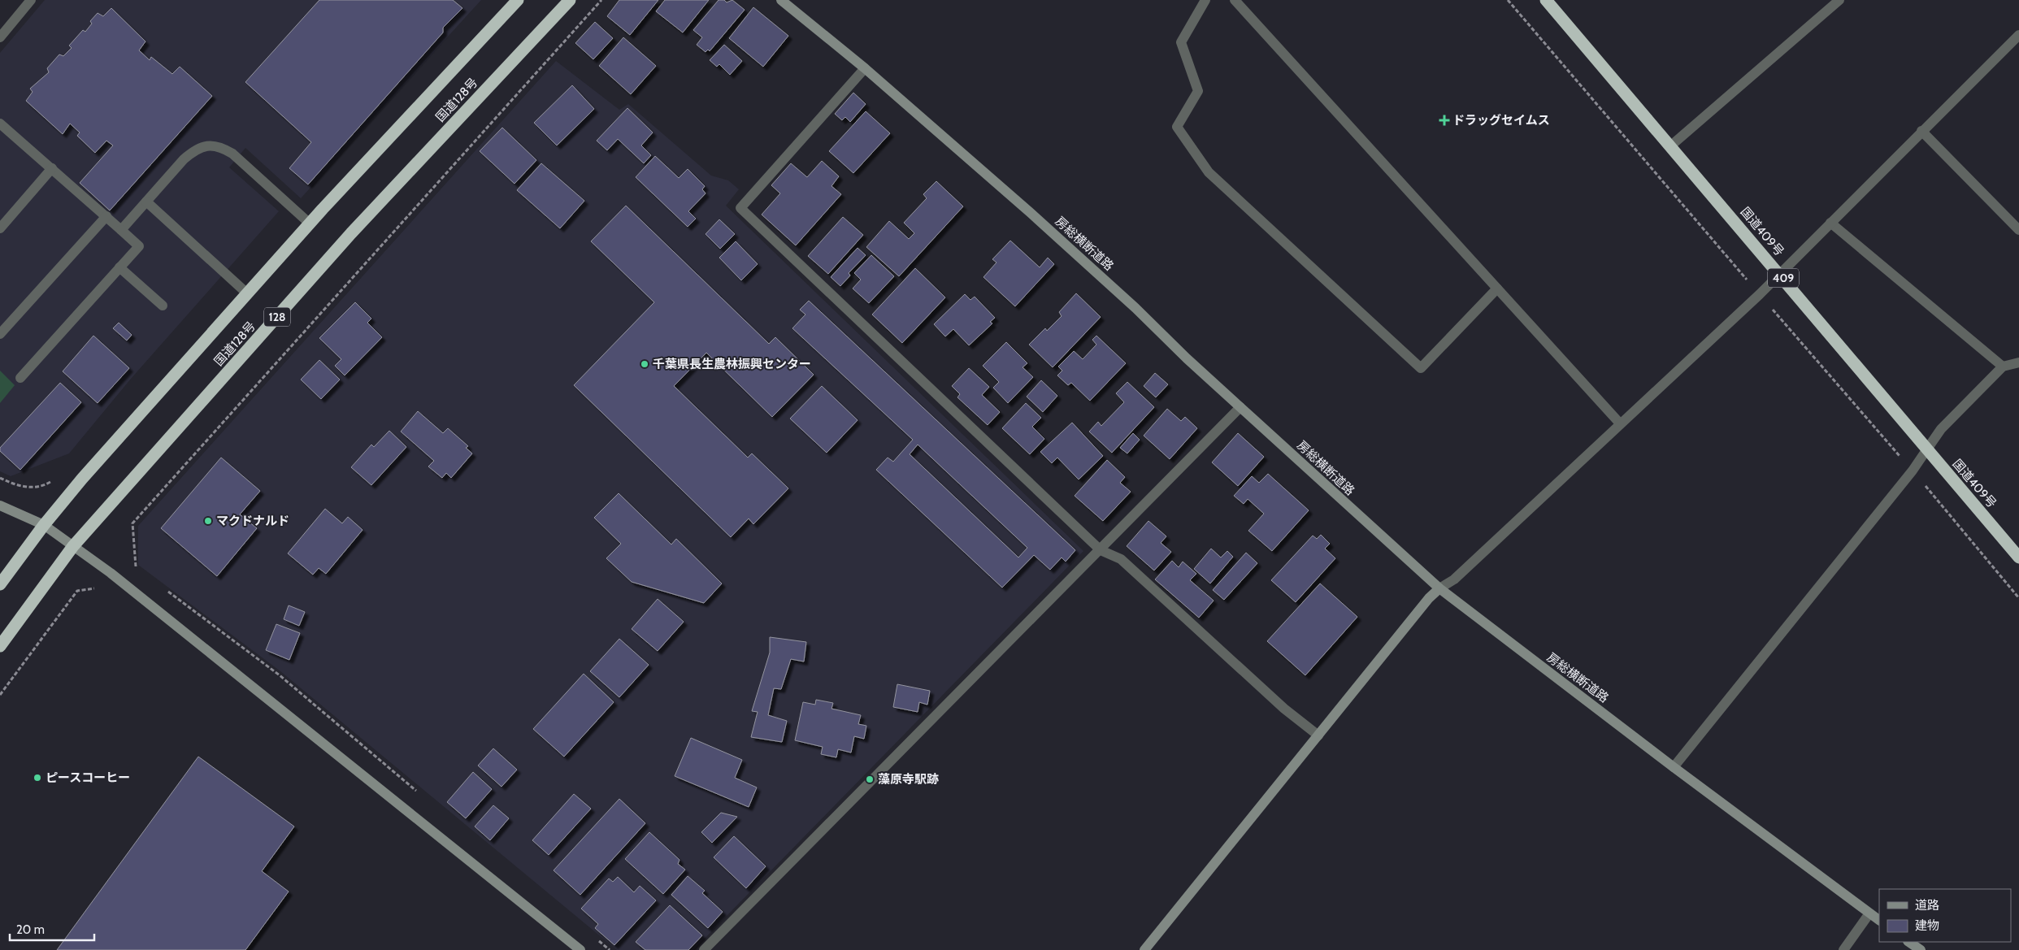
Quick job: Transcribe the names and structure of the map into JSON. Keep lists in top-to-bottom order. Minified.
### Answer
{"streets":{"highway":["国道128号","国道409号","409","128"],"street":["房総横断道路"]},"places":{"health":["ドラッグセイムス"],"other":["千葉県長生農林振興センター","マクドナルド","ピースコーヒー","藻原寺駅跡"]},"legend":["道路","建物"],"scale_bar":"20 m"}
